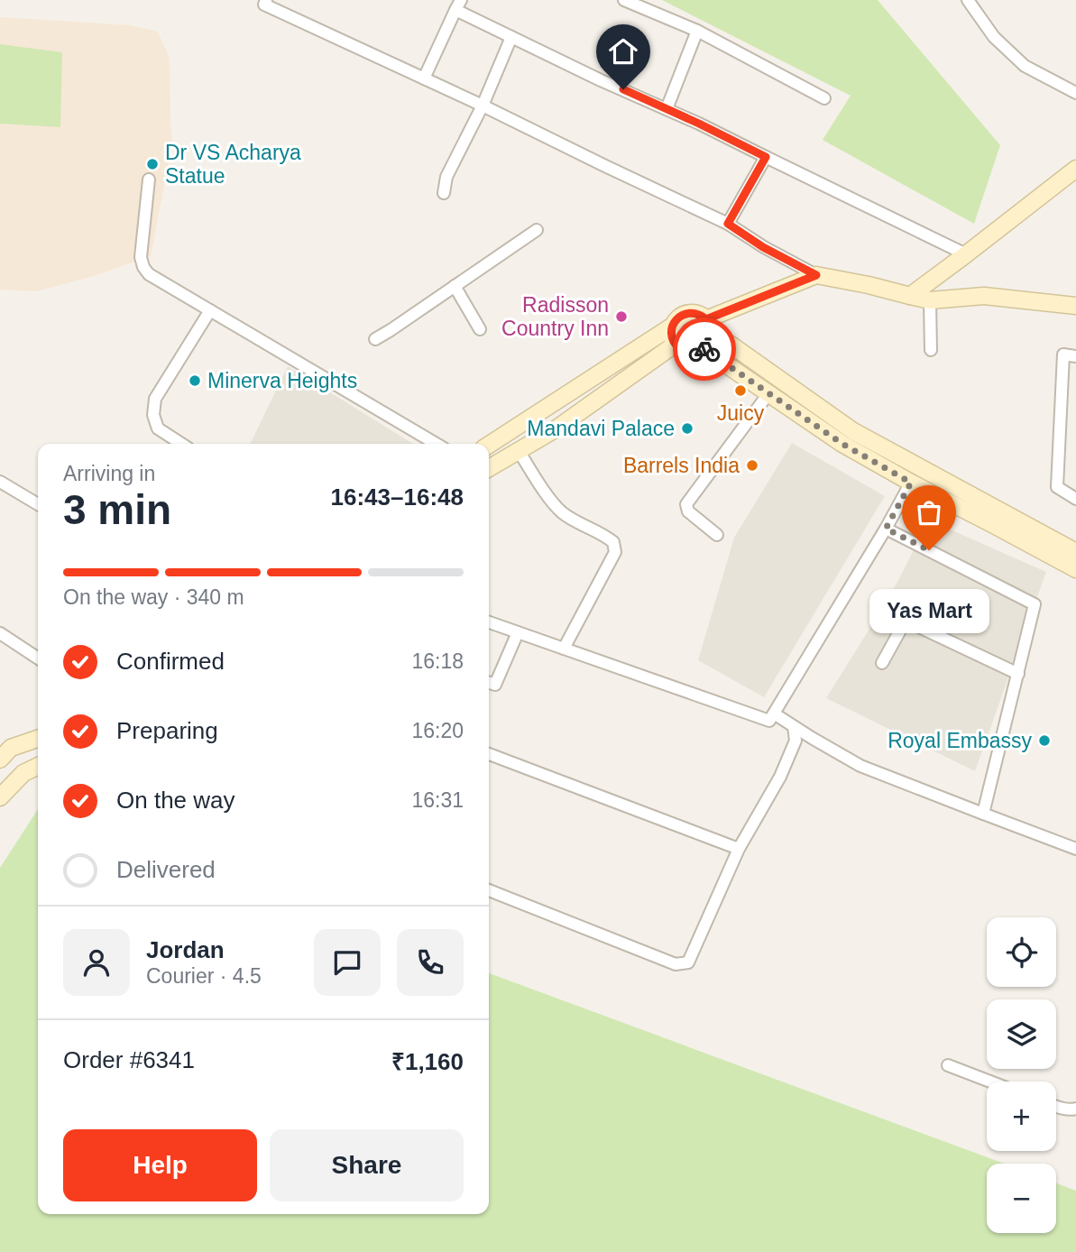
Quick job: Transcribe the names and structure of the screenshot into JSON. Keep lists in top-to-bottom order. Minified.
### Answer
{"places":["Dr VS Acharya Statue","Radisson Country Inn","Minerva Heights","Juicy","Mandavi Palace","Barrels India","Yas Mart","Royal Embassy"],"page":{"heading":["3 min","Arriving in","16:43–16:48"],"panel":["Jordan","Courier · 4.5","Order #6341","₹1,160"],"bar":"On the way · 340 m","bubble":"Yas Mart","list":[["Confirmed","16:18"],["Preparing","16:20"],["On the way","16:31"],"Delivered"],"map_buttons":["+","−"],"buttons":["Help","Share"]}}
